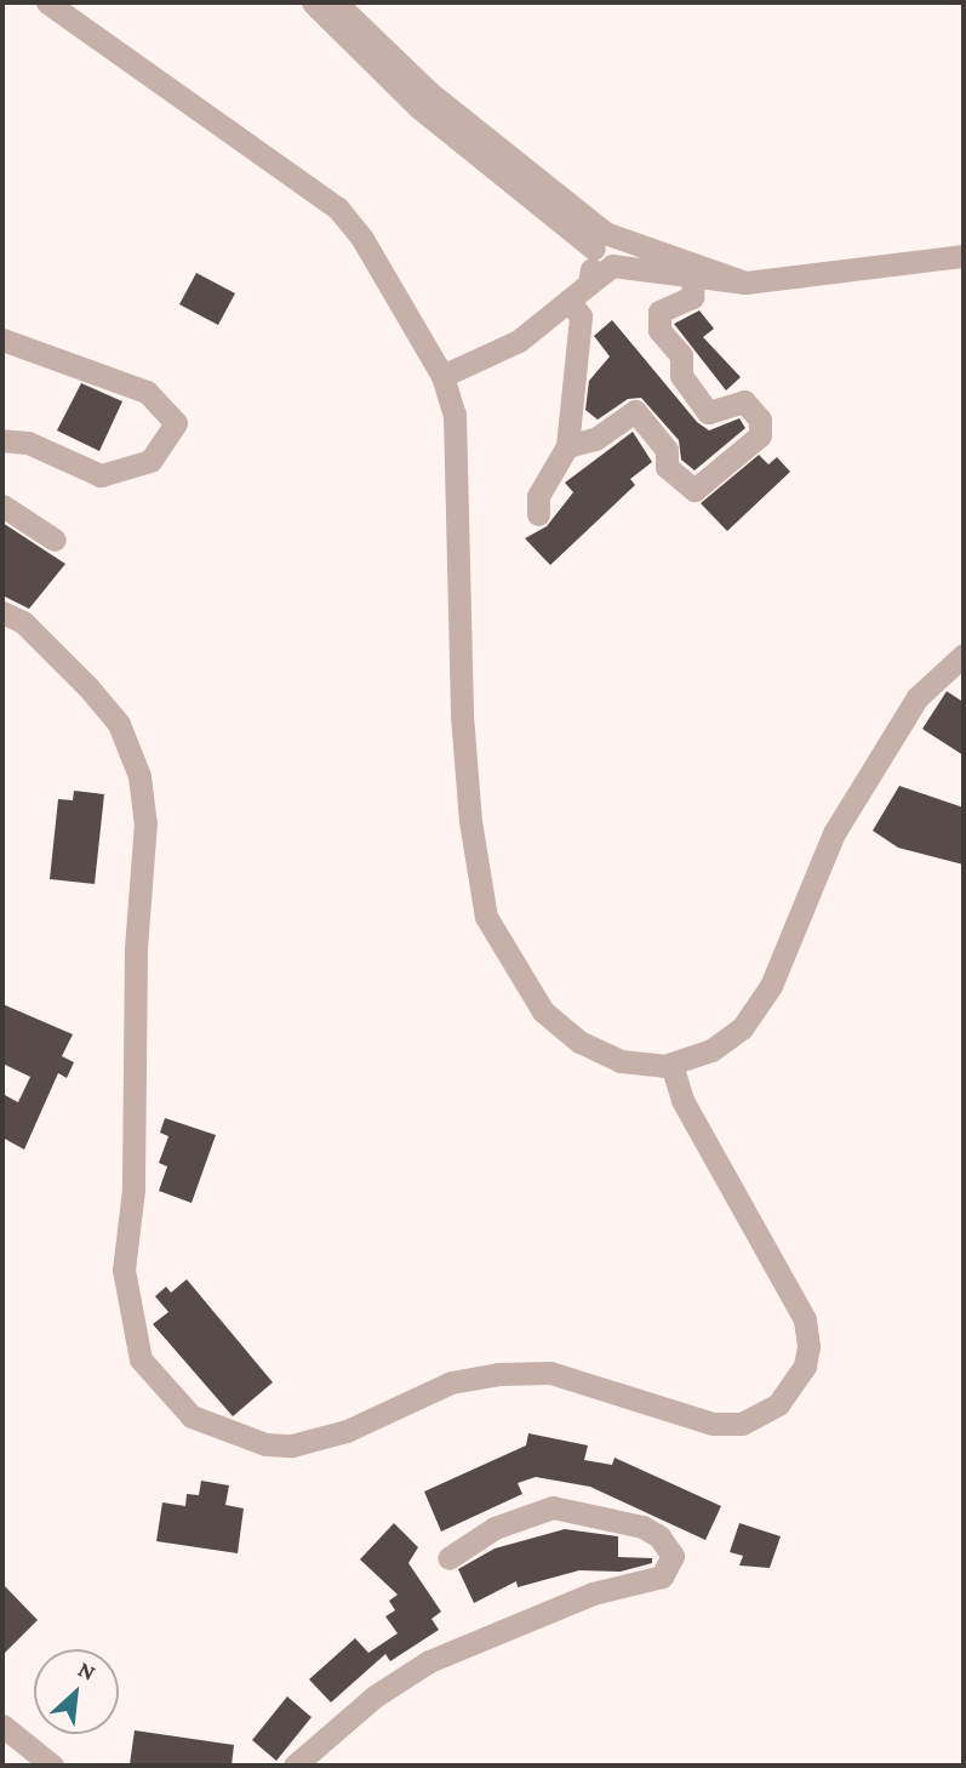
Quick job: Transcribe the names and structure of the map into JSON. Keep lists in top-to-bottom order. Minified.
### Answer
{"north":"top right"}
